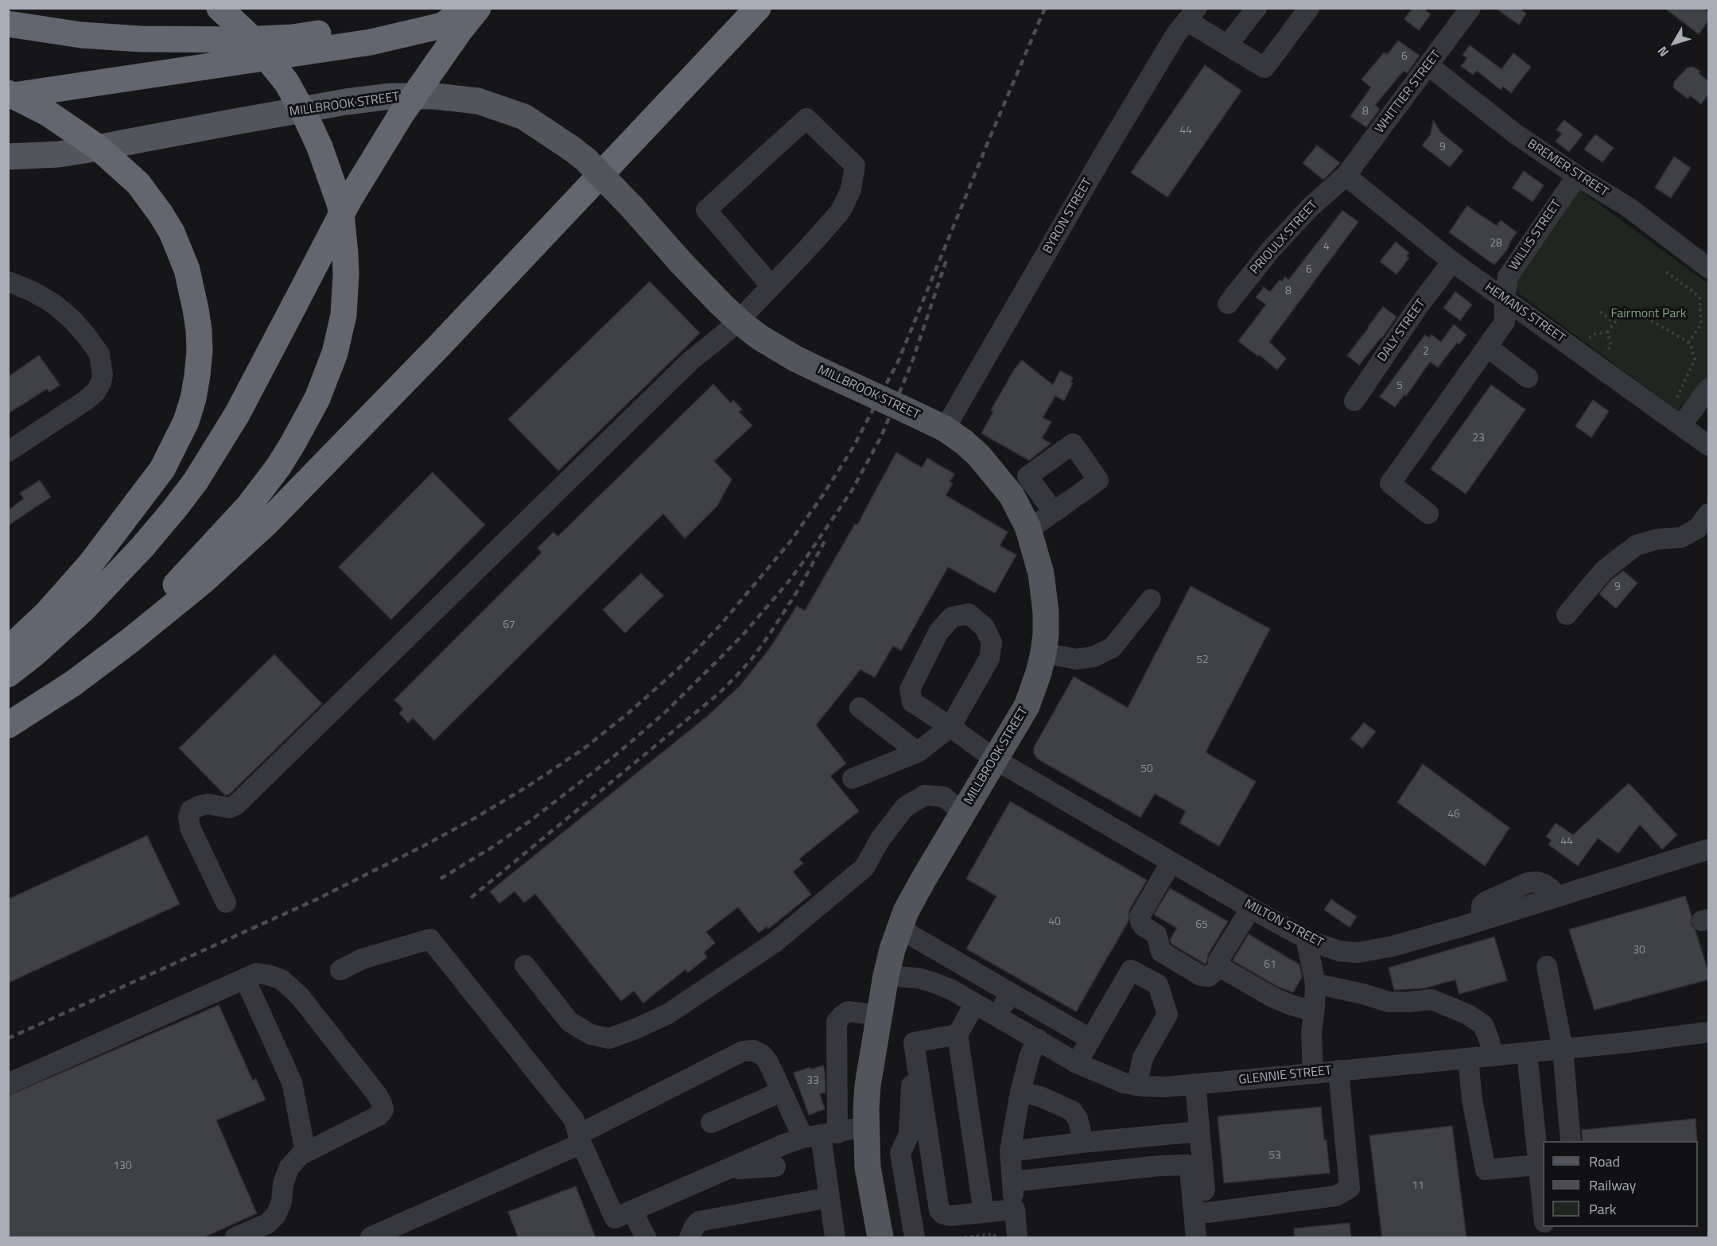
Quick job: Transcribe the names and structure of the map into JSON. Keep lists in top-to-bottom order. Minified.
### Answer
{"streets":{"main road":["MILLBROOK STREET"],"street":["WHITTIER STREET","BREMER STREET","BYRON STREET","WILLIS STREET","PRIOULX STREET","HEMANS STREET","DALY STREET","MILTON STREET","GLENNIE STREET"]},"crossings":[["WHITTIER STREET","BREMER STREET"],["WHITTIER STREET","PRIOULX STREET"],["WHITTIER STREET","HEMANS STREET"],["MILLBROOK STREET","BYRON STREET"],["MILLBROOK STREET","MILTON STREET"],["MILLBROOK STREET","GLENNIE STREET"],["BREMER STREET","WILLIS STREET"],["WILLIS STREET","HEMANS STREET"],["PRIOULX STREET","HEMANS STREET"],["HEMANS STREET","DALY STREET"]],"parks":["Fairmont Park"],"house_numbers":["6","8","44","9","28","4","6","8","2","5","23","9","67","52","50","46","44","40","65","30","61","33","53","130","11"],"legend":["Road","Railway","Park"],"north":"bottom left"}
